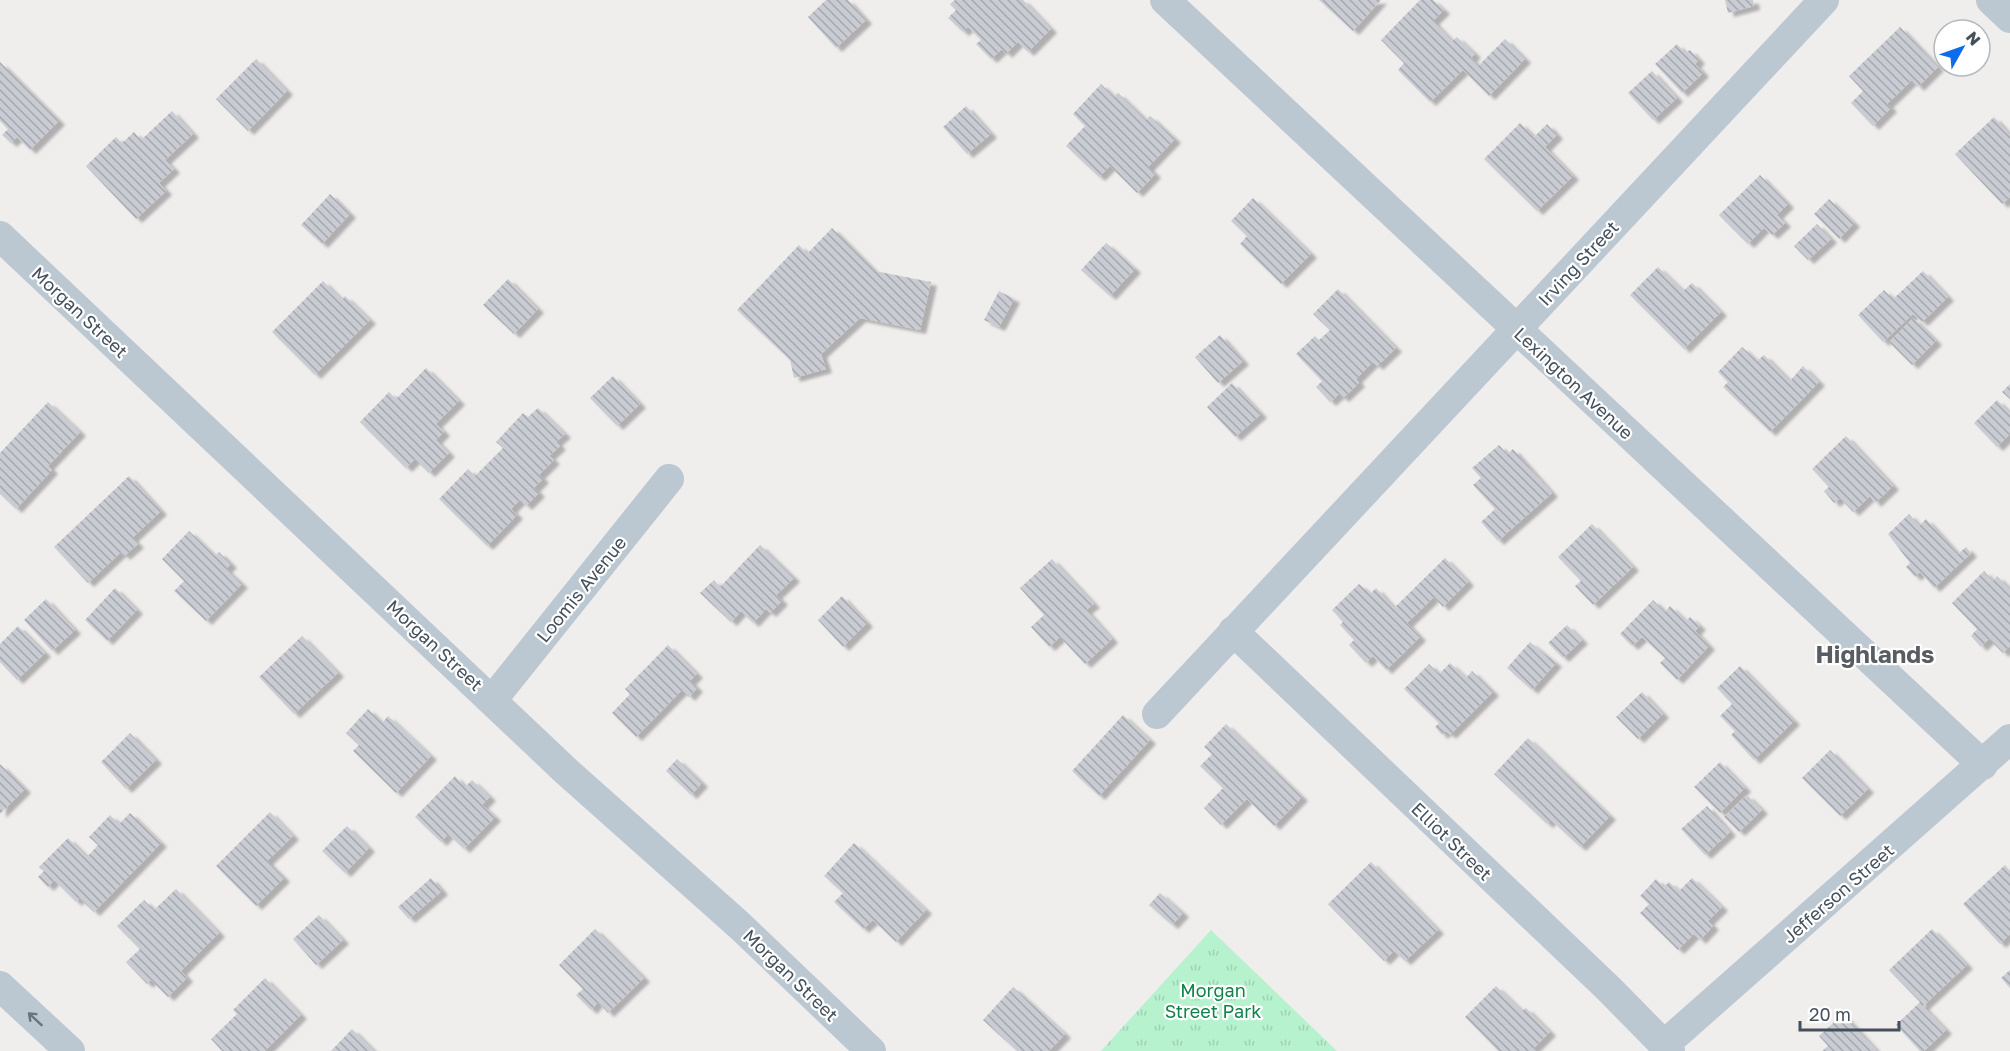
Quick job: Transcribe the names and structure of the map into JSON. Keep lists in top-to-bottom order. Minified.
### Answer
{"streets":{"street":["Irving Street","Morgan Street","Lexington Avenue","Loomis Avenue","Elliot Street","Jefferson Street"]},"crossings":[["Irving Street","Lexington Avenue"],["Irving Street","Elliot Street"],["Morgan Street","Loomis Avenue"],["Lexington Avenue","Jefferson Street"],["Elliot Street","Jefferson Street"]],"districts":["Highlands"],"parks":["Morgan Street Park"],"scale_bar":"20 m","north":"top right"}
